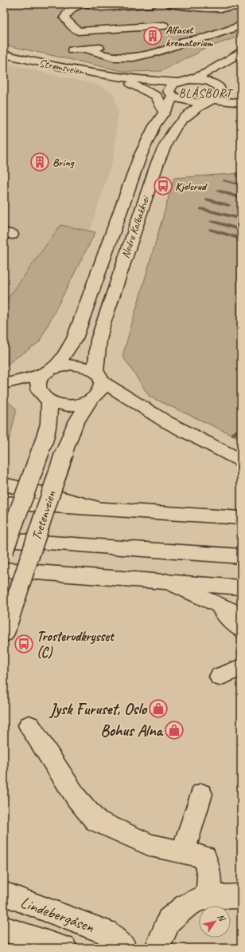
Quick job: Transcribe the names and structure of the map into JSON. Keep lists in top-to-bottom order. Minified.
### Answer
{"streets":{"main road":["Strømsveien","Nedre Kalbakkvei","Tvetenveien","Lindebergåsen"]},"crossings":[["Strømsveien","Nedre Kalbakkvei"],["Nedre Kalbakkvei","Tvetenveien"]],"districts":["BLÅSBORT"],"places":{"building":["Alfaset krematorium","Bring"],"bus stop":["Kjelsrud","Trosterudkrysset (C)"],"shop":["Jysk Furuset, Oslo","Bohus Alna"]},"north":"top right"}
